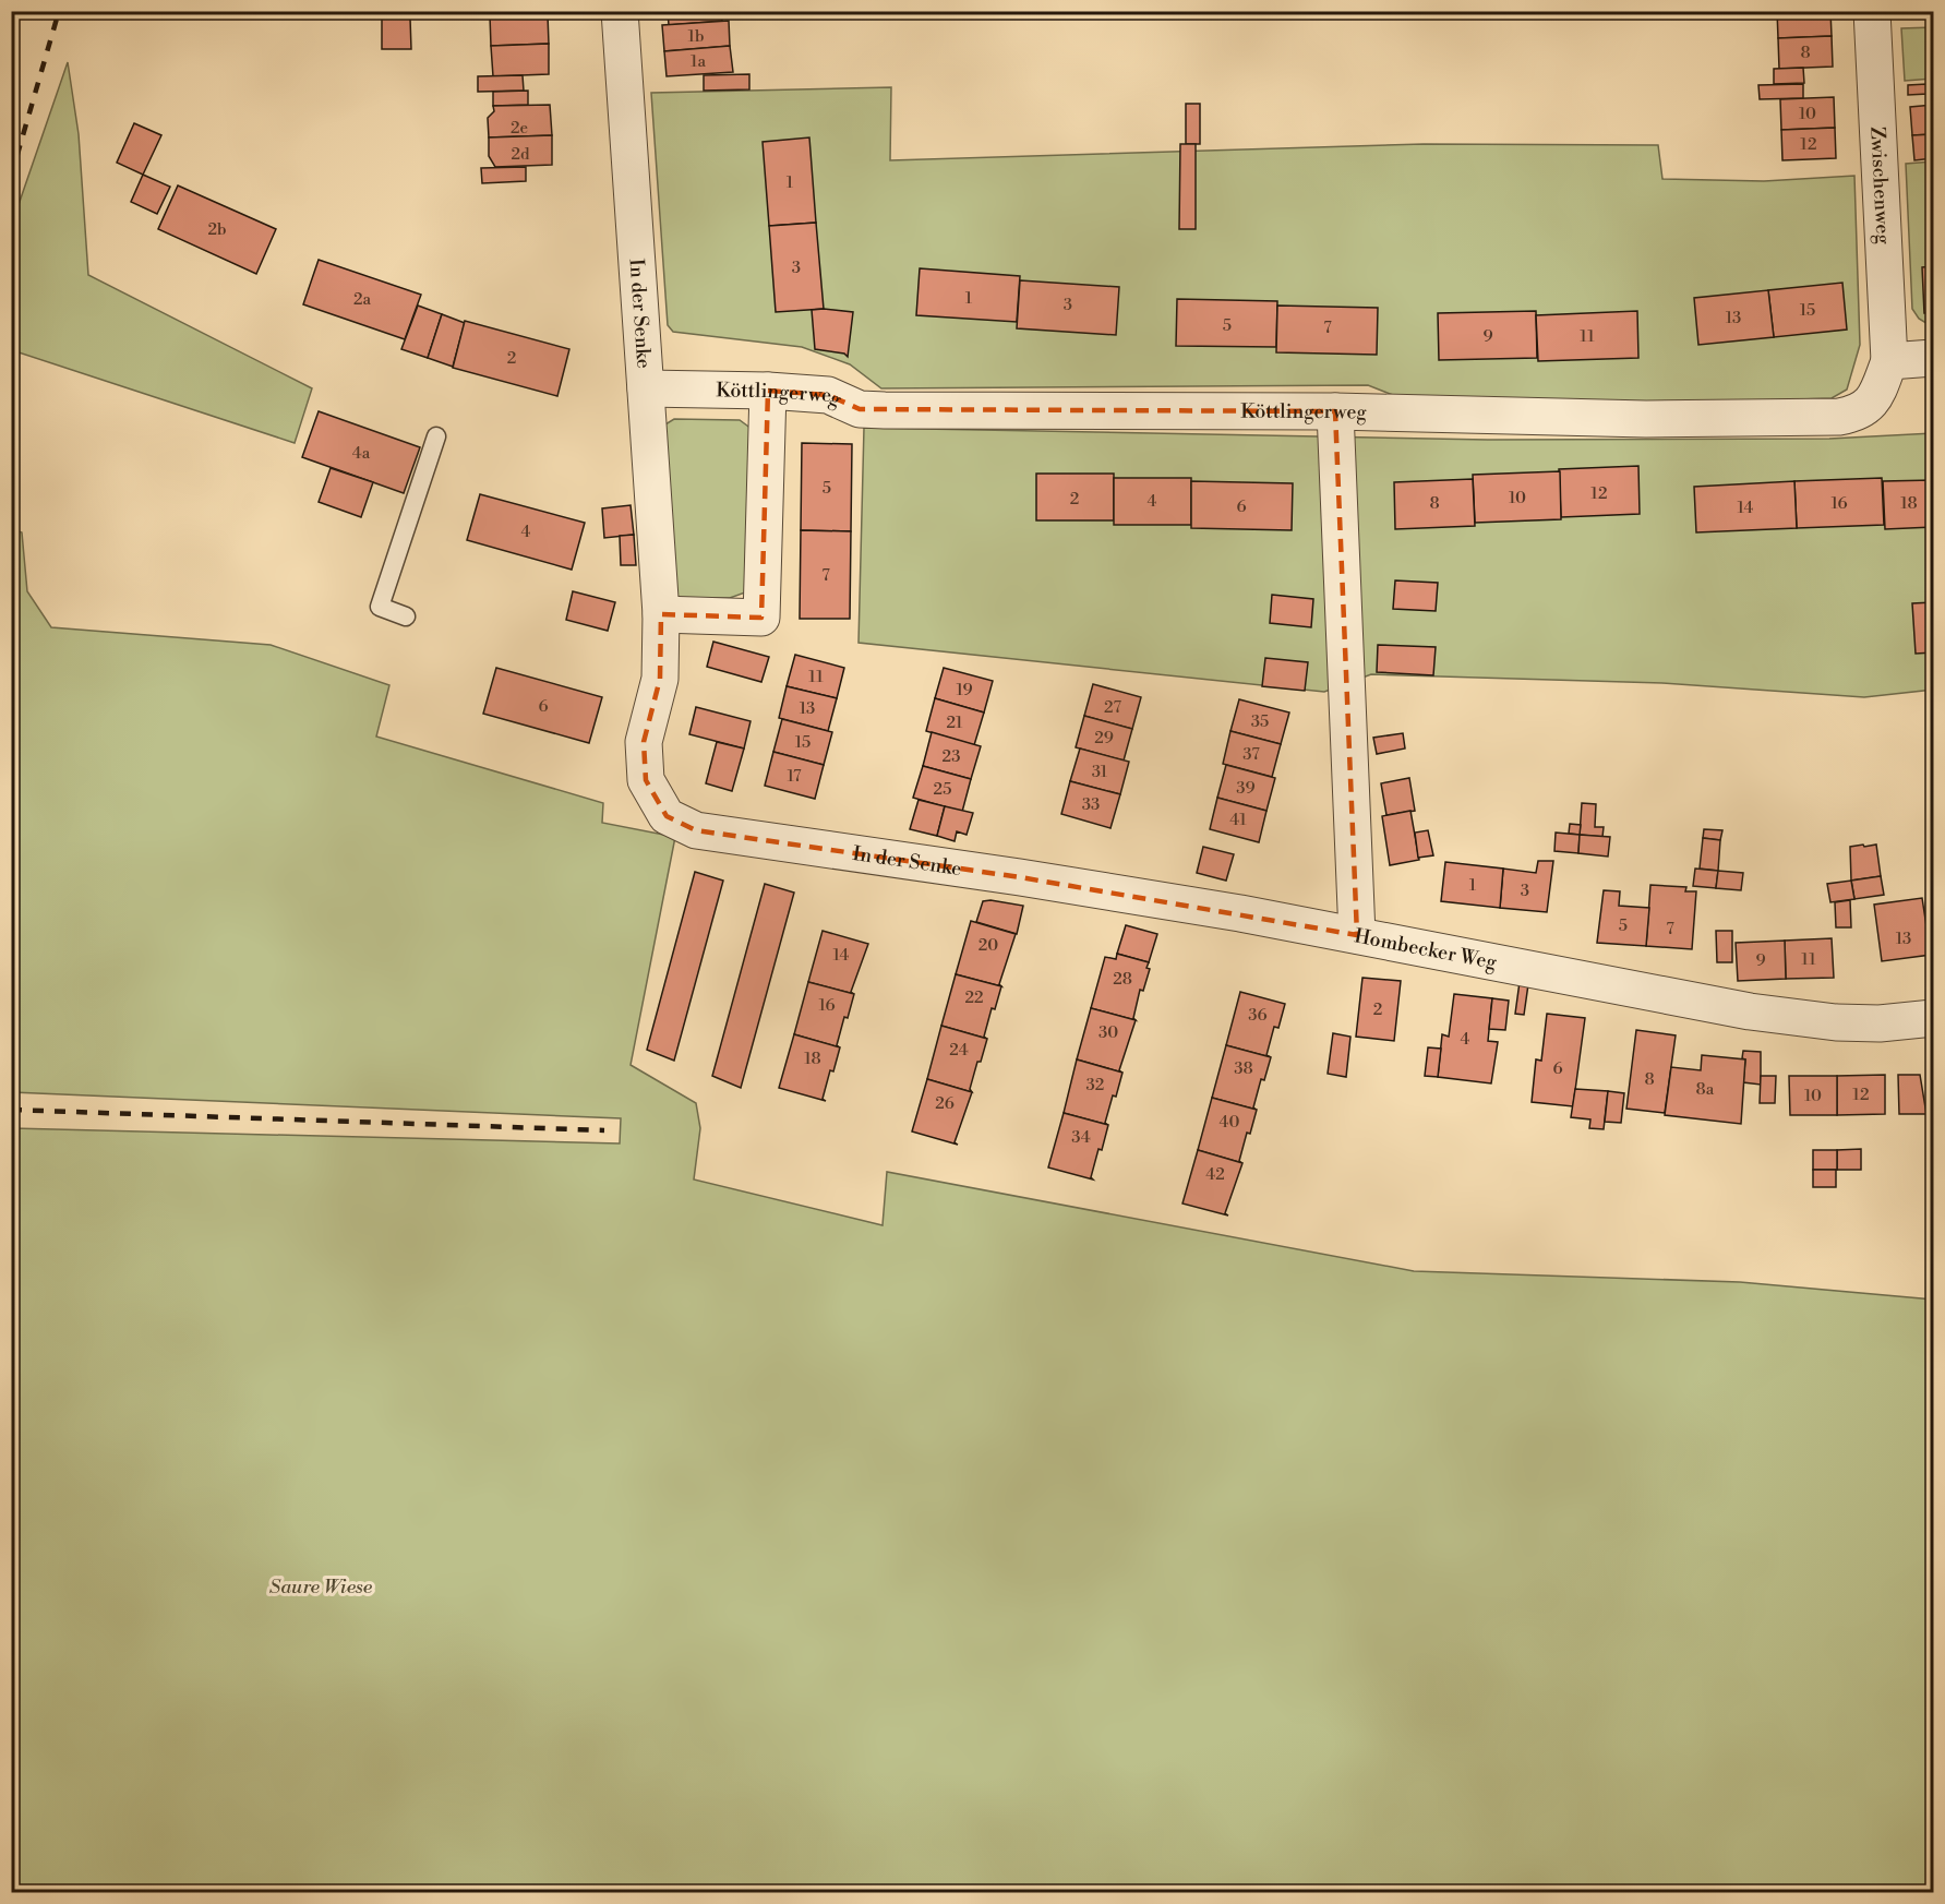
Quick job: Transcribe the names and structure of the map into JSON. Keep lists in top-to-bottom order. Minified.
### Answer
{"streets":{"street":["Zwischenweg","In der Senke","Köttlingerweg","Hombecker Weg"]},"crossings":[["Zwischenweg","Köttlingerweg"],["In der Senke","Köttlingerweg"],["In der Senke","Hombecker Weg"],["Köttlingerweg","Hombecker Weg"]],"parks":["Saure Wiese"],"house_numbers":["1b","8","1a","10","2e","12","2d","1","2b","3","1","2a","3","15","13","5","7","9","11","2","4a","5","12","10","2","4","8","16","18","6","14","4","7","11","19","6","27","13","35","21","29","15","37","23","31","17","39","25","33","41","1","3","5","7","13","20","14","11","9","28","22","16","2","36","30","4","24","18","38","6","8","32","8a","12","10","26","40","34","42"]}
